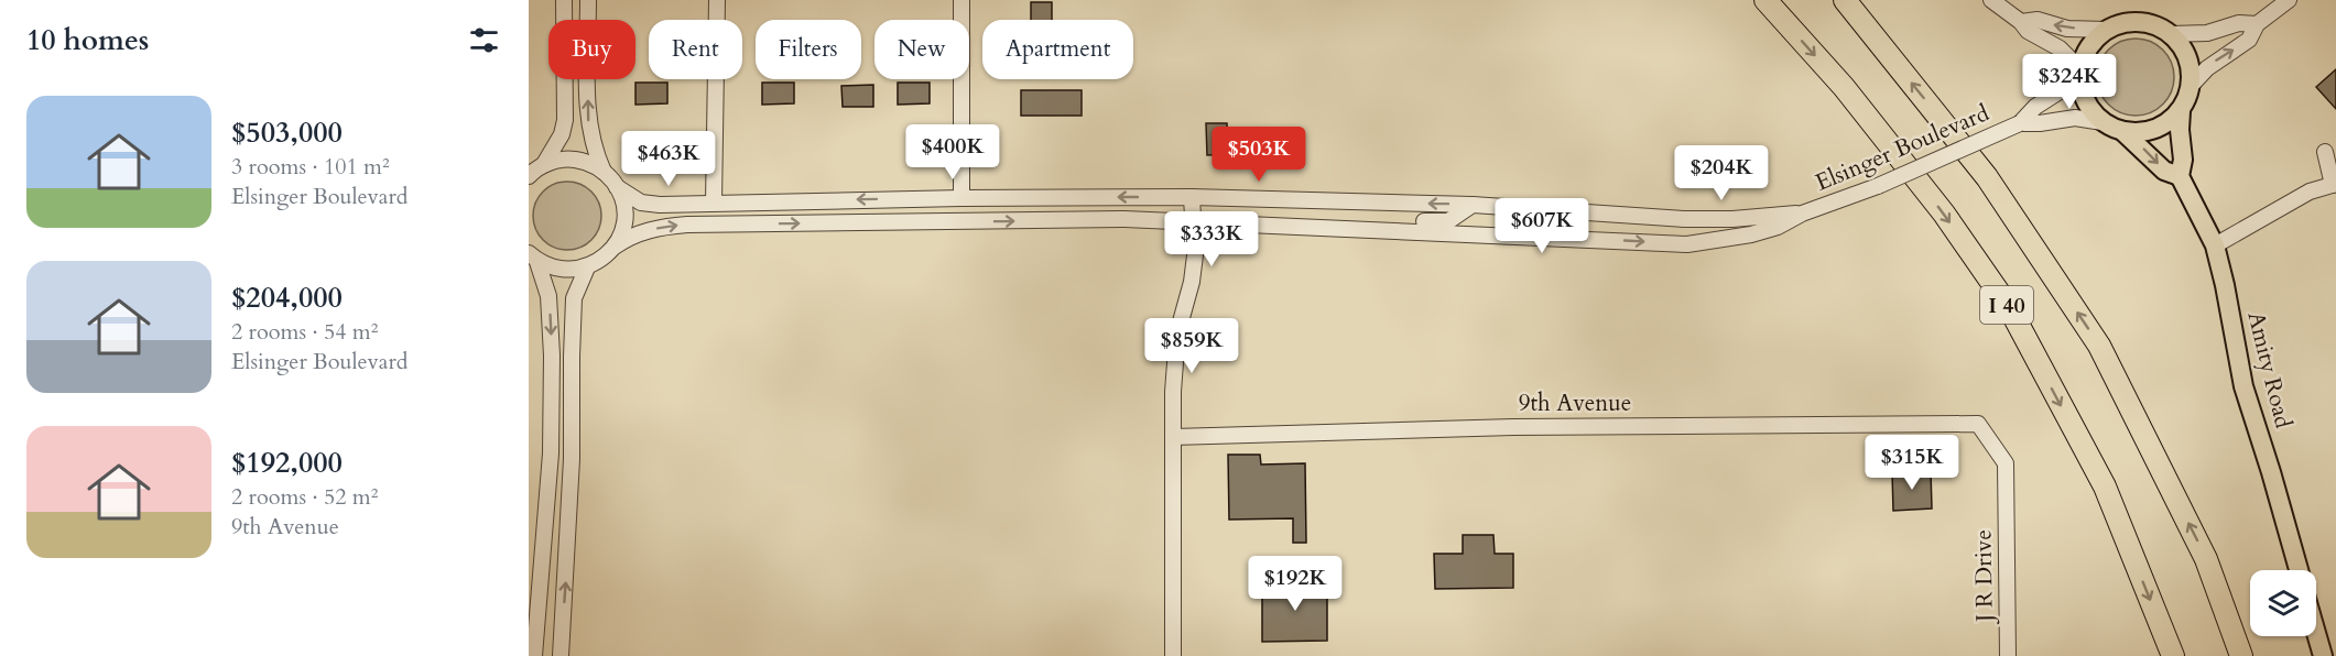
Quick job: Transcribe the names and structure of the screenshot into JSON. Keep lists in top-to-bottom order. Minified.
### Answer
{"streets":{"highway":["I 40"],"main road":["Amity Road"],"street":["Elsinger Boulevard","9th Avenue","J R Drive"]},"crossings":[["Elsinger Boulevard","Amity Road"],["9th Avenue","J R Drive"]],"page":{"heading":"10 homes","chip":["Buy","Rent","Filters","New","Apartment"],"price":["$324K","$400K","$503K","$463K","$204K","$607K","$333K","$859K","$315K","$192K"],"list":[{"name":"$503,000","note":"3 rooms · 101 m² · Elsinger Boulevard"},{"name":"$204,000","note":"2 rooms · 54 m² · Elsinger Boulevard"},{"name":"$192,000","note":"2 rooms · 52 m² · 9th Avenue"}]}}
